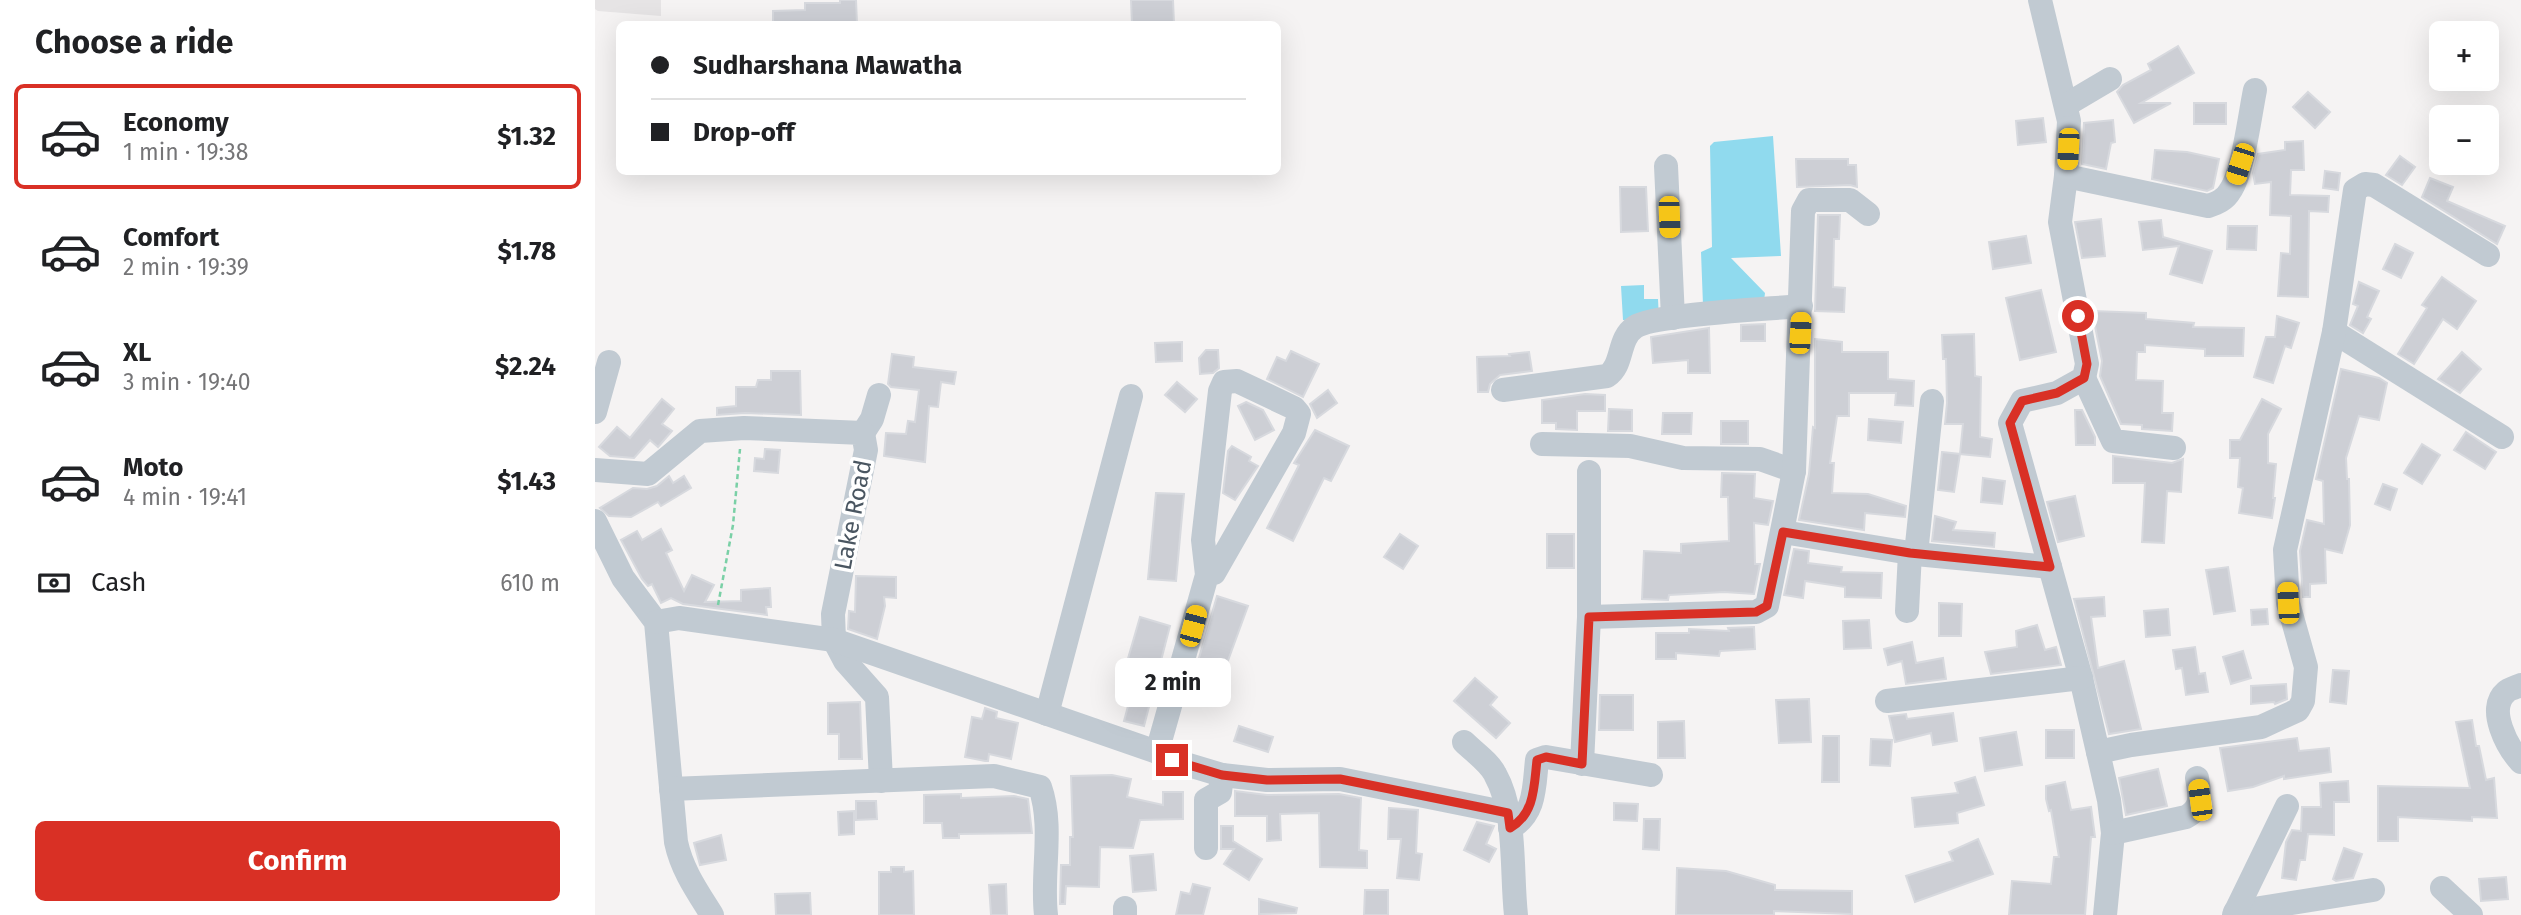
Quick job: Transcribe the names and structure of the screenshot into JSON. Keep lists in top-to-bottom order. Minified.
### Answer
{"streets":{"street":["Lake Road"]},"page":{"heading":"Choose a ride","map_buttons":["+","−"],"banner":["Sudharshana Mawatha","Drop-off"],"list":[{"name":"Economy","note":"1 min · 19:38","value":"$1.32"},{"name":"Comfort","note":"2 min · 19:39","value":"$1.78"},{"name":"XL","note":"3 min · 19:40","value":"$2.24"},{"name":"Moto","note":"4 min · 19:41","value":"$1.43"}],"pay":["Cash","610 m"],"bubble":"2 min","buttons":"Confirm"}}
